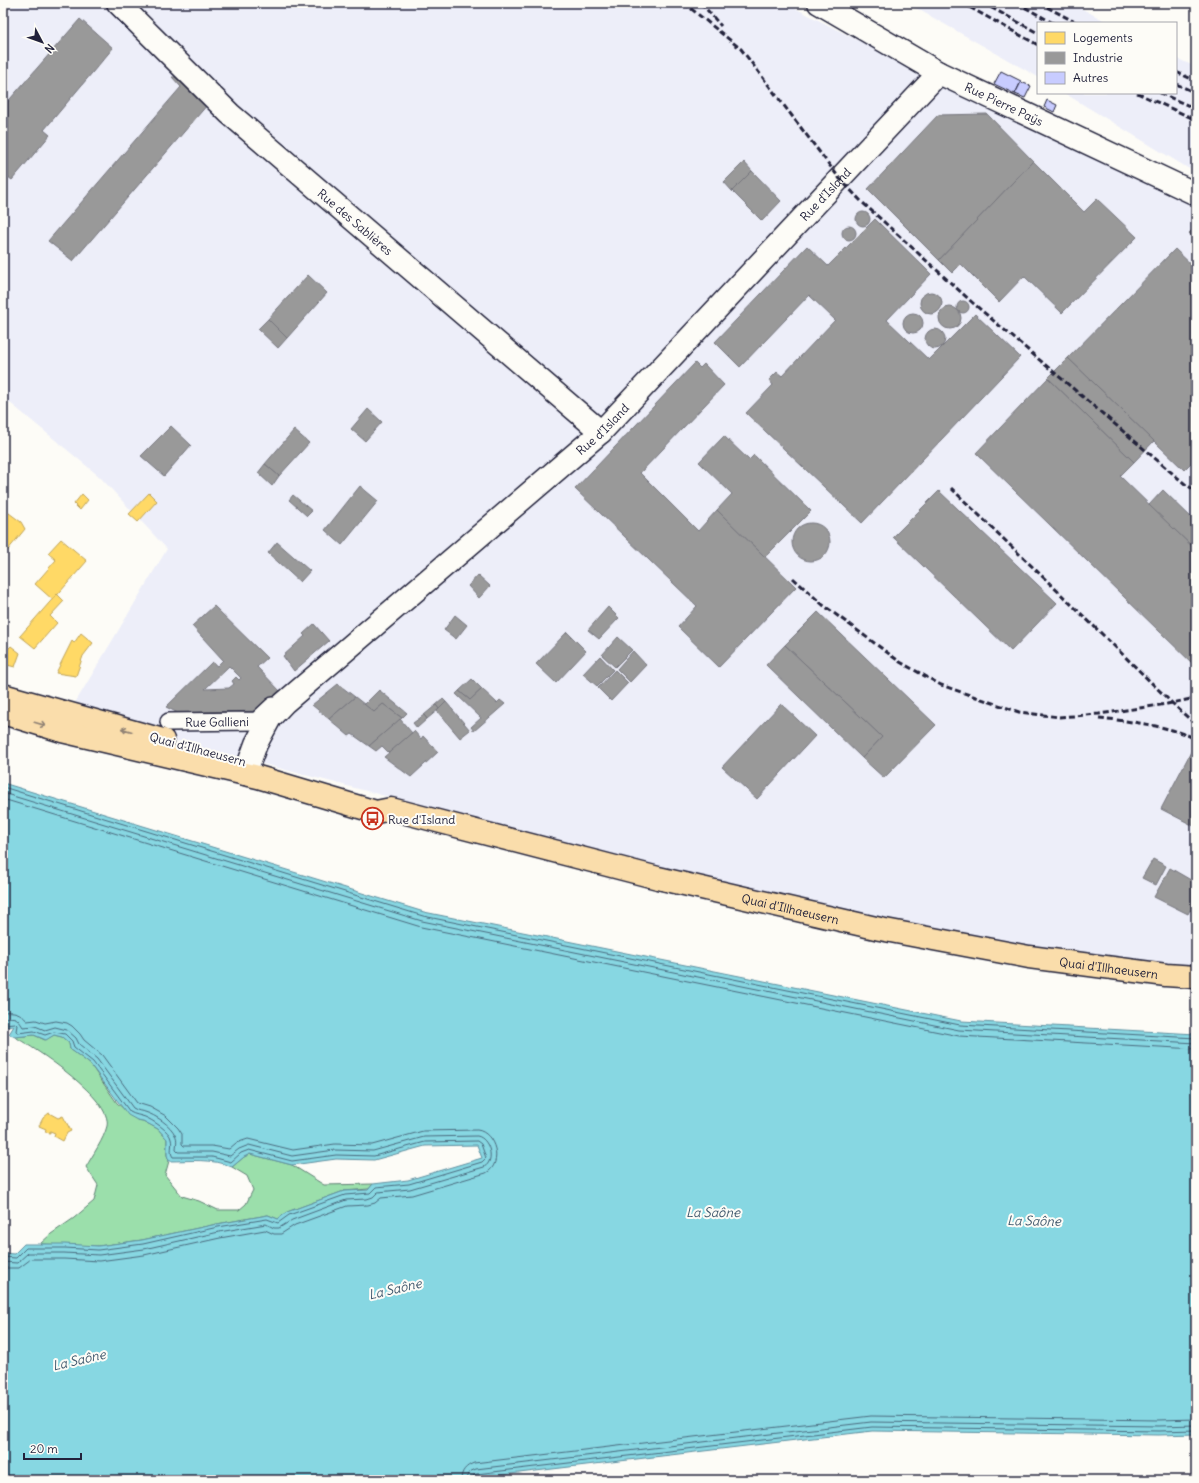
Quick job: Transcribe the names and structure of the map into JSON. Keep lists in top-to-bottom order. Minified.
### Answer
{"streets":{"main road":["Quai d'Illhaeusern"],"street":["Rue Pierre Paÿs","Rue d'Island","Rue des Sablières","Rue Gallieni"]},"crossings":[["Rue Pierre Paÿs","Rue d'Island"],["Rue d'Island","Rue des Sablières"],["Rue d'Island","Rue Gallieni"],["Rue d'Island","Quai d'Illhaeusern"]],"water":["La Saône"],"places":{"bus stop":["Rue d'Island"]},"legend":["Logements","Industrie","Autres"],"scale_bar":"20 m","north":"bottom right"}
